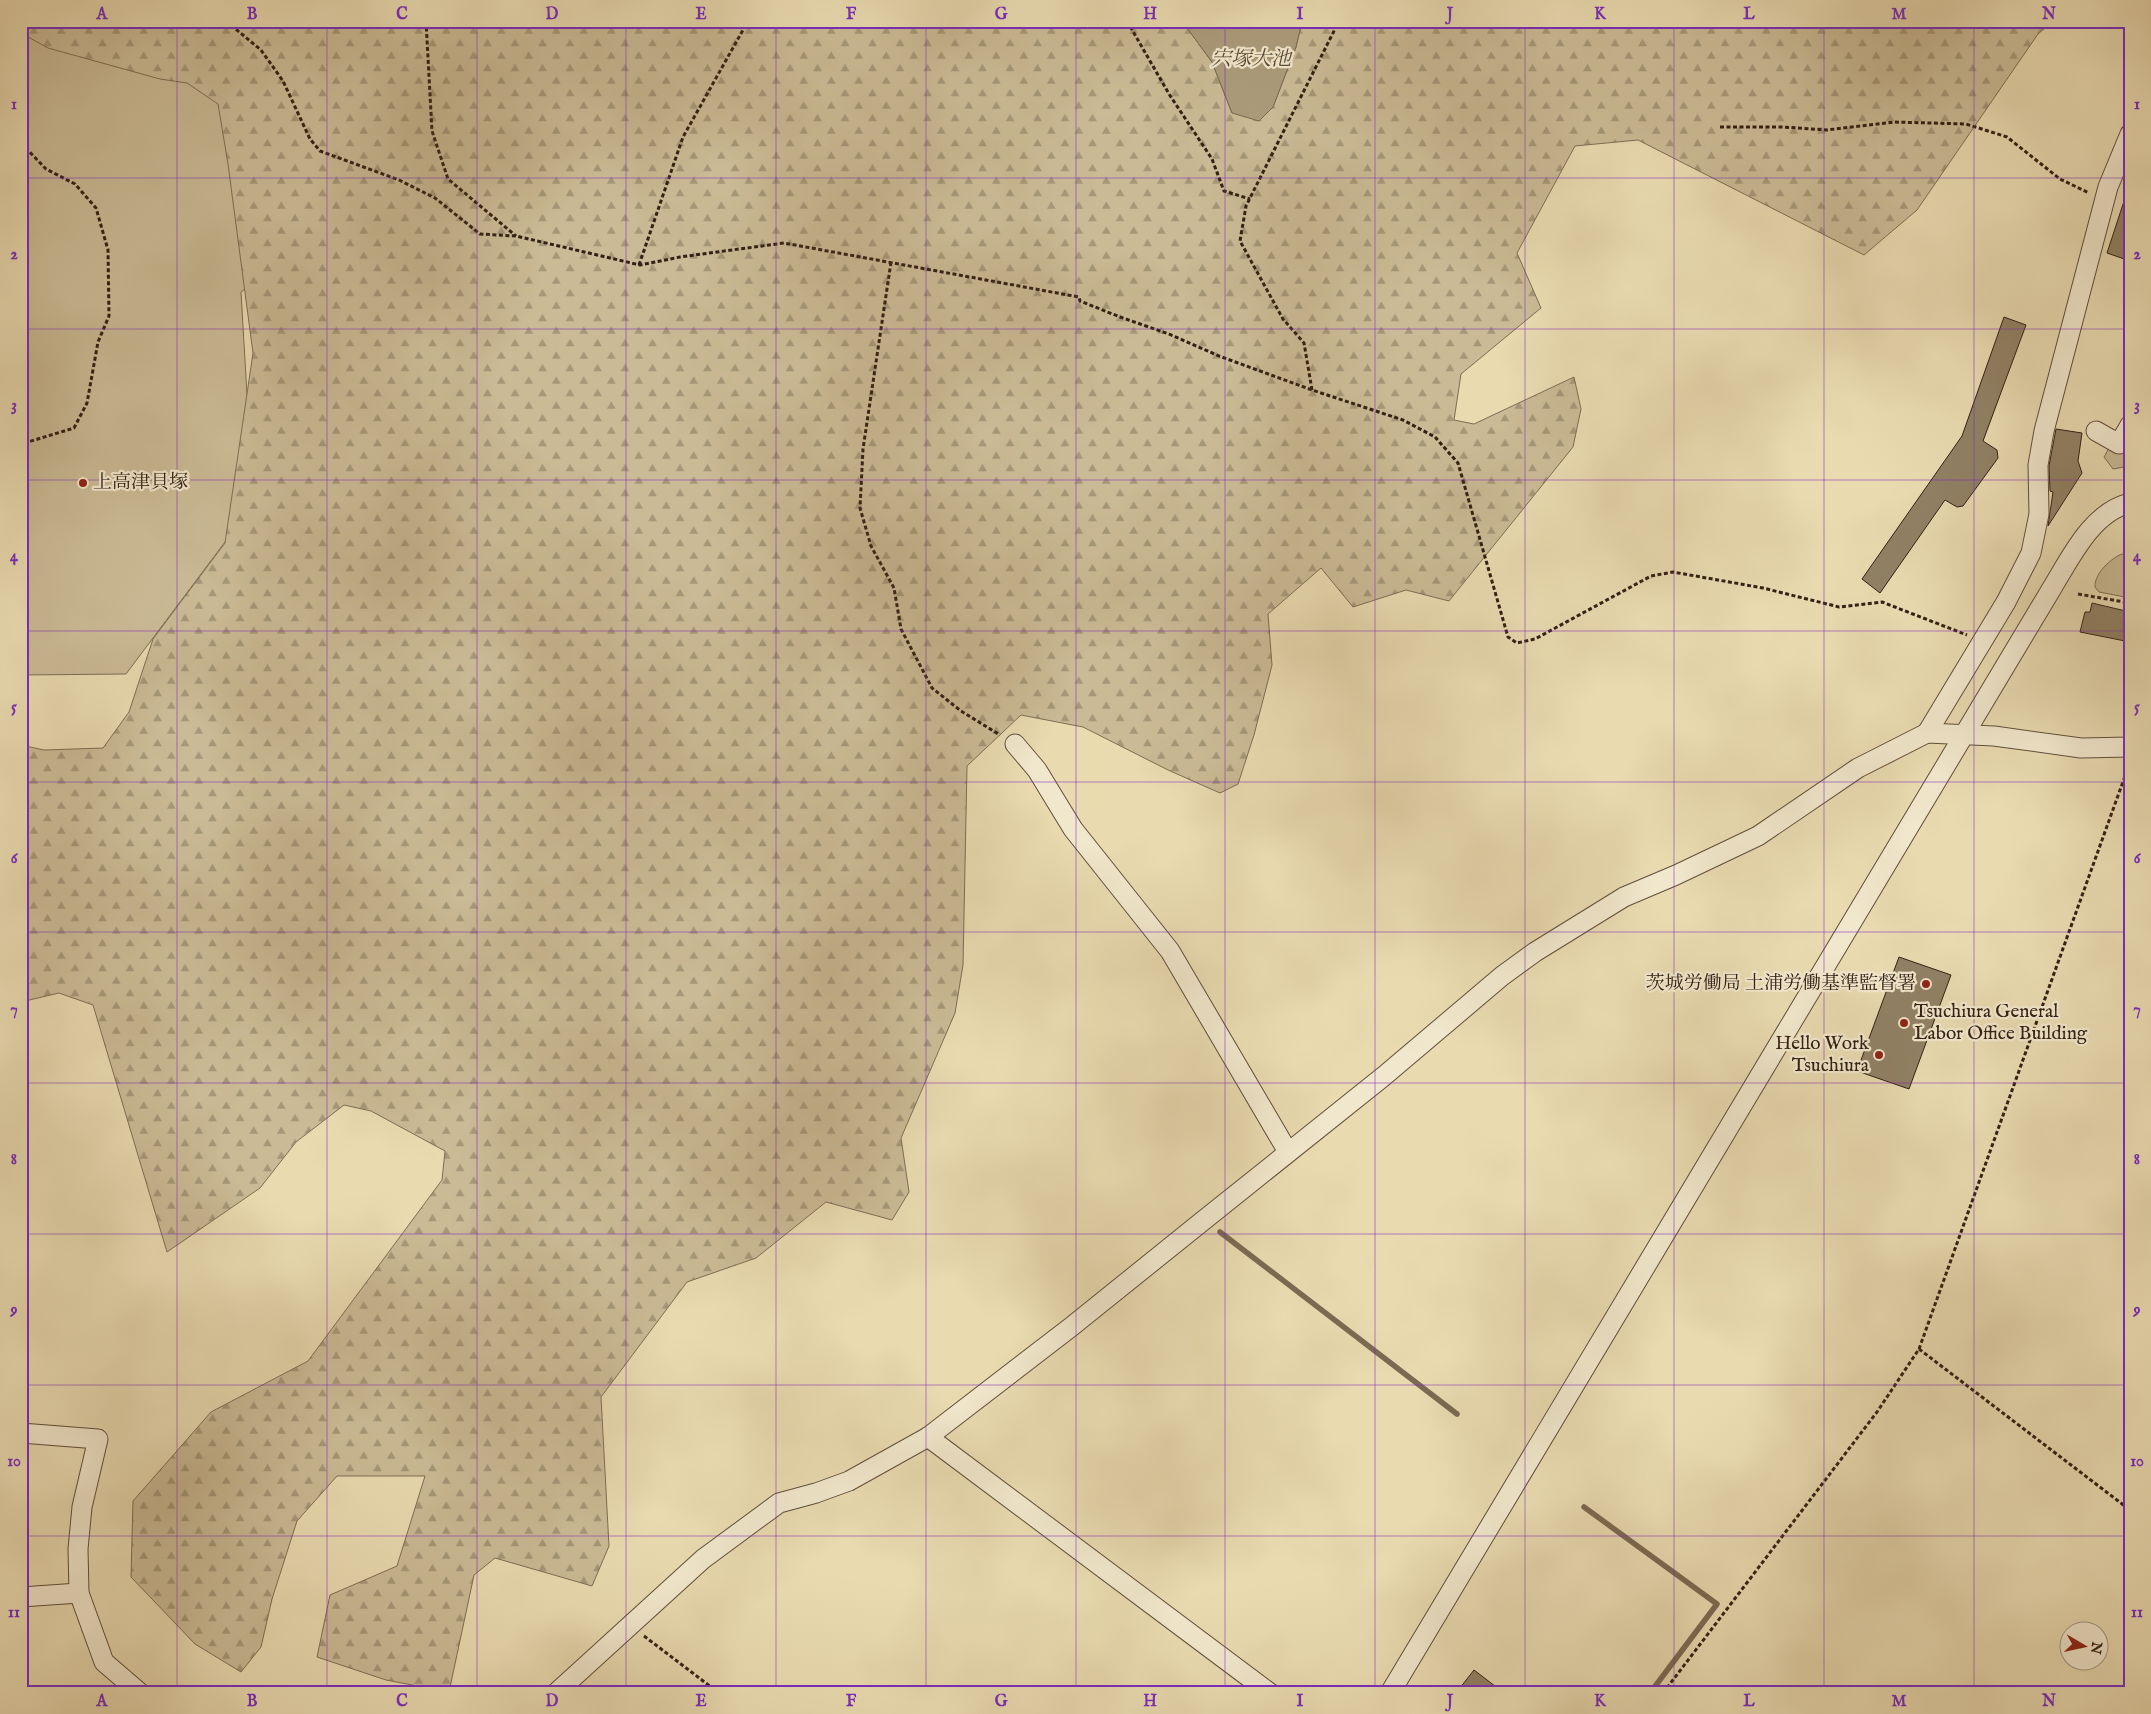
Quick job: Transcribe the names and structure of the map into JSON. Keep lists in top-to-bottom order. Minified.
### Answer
{"water":["宍塚大池"],"places":["上高津貝塚","茨城労働局 土浦労働基準監督署","Tsuchiura General Labor Office Building","Hello Work Tsuchiura"],"north":"right","grid":{"columns":["A","B","C","D","E","F","G","H","I","J","K","L","M","N"],"rows":["1","2","3","4","5","6","7","8","9","10","11"]}}
